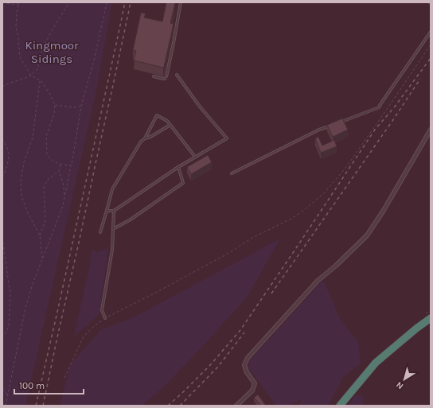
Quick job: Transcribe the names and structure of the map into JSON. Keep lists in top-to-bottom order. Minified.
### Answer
{"parks":["Kingmoor Sidings"],"scale_bar":"100 m","north":"bottom left"}
